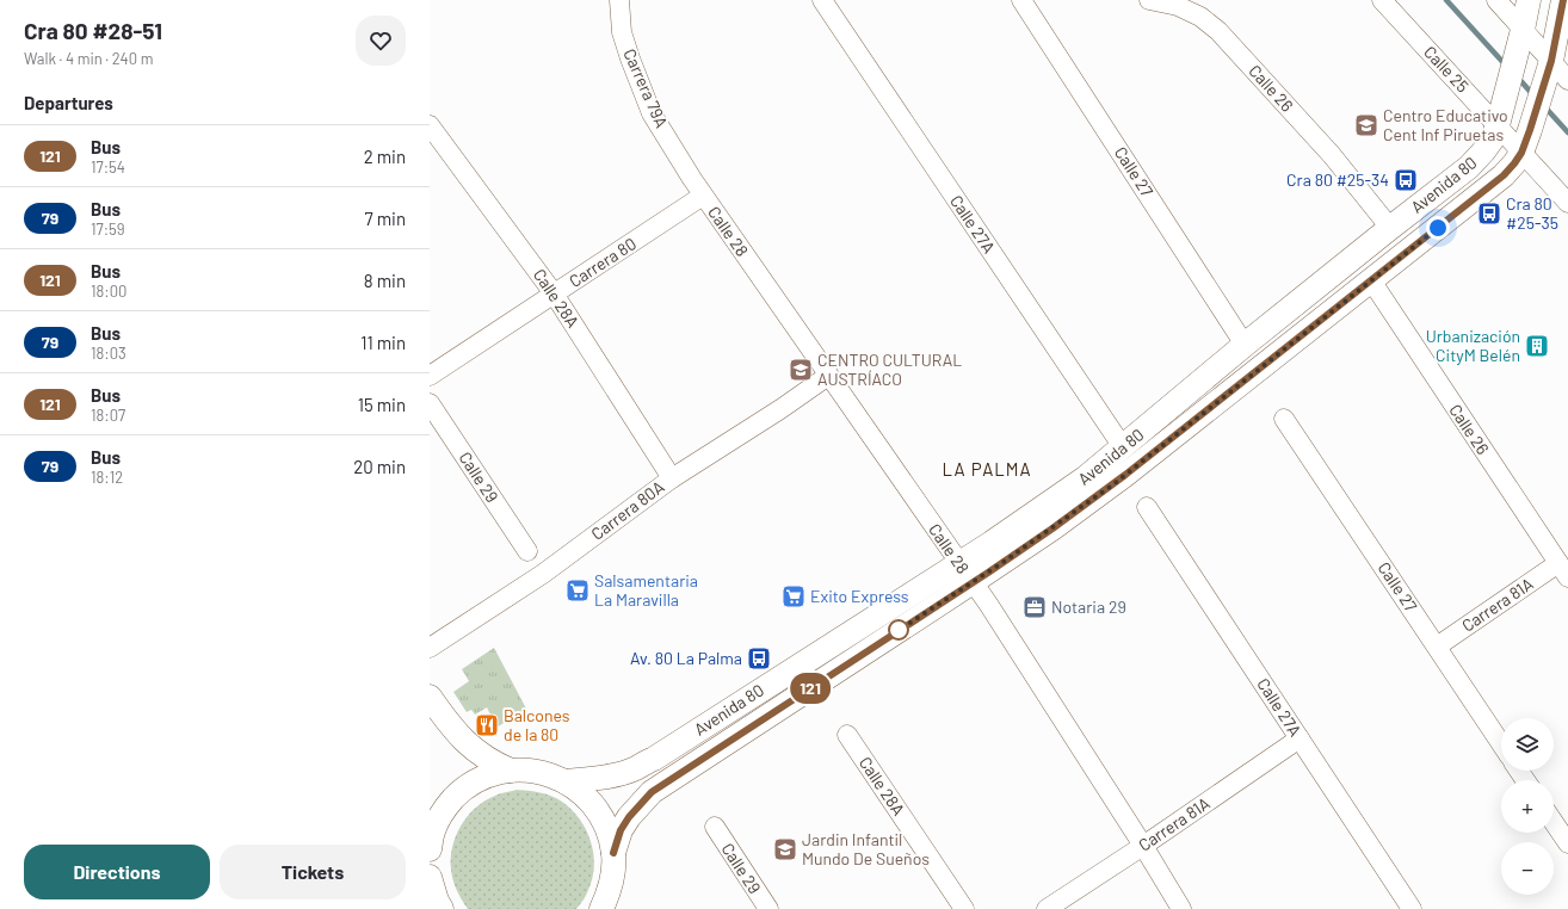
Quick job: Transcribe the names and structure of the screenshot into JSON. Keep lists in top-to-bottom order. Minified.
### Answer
{"streets":{"main road":["Avenida 80"],"street":["Calle 25","Carrera 79A","Calle 26","Calle 27","Calle 27A","Calle 28","Carrera 80","Calle 28A","Calle 29","Carrera 80A","Carrera 81A"]},"crossings":[["Calle 25","Avenida 80"],["Carrera 79A","Calle 28"],["Carrera 79A","Carrera 80"],["Calle 26","Avenida 80"],["Calle 26","Carrera 81A"],["Calle 27","Avenida 80"],["Calle 27","Carrera 81A"],["Avenida 80","Calle 27A"],["Avenida 80","Calle 28"],["Calle 27A","Carrera 81A"],["Calle 28","Carrera 80"],["Calle 28","Carrera 80A"],["Calle 28","Carrera 81A"],["Carrera 80","Calle 28A"],["Calle 28A","Carrera 80A"]],"districts":["LA PALMA"],"places":{"school or university":["Centro Educativo Cent Inf Piruetas","CENTRO CULTURAL AUSTRÍACO","Jardin Infantil Mundo De Sueños"],"bus stop":["Cra 80 #25-34","Cra 80 #25-35","Av. 80 La Palma"],"building":["Urbanización CityM Belén"],"supermarket":["Salsamentaria La Maravilla","Exito Express"],"office":["Notaria 29"],"restaurant":["Balcones de la 80"]},"lines":["bus line 121"],"page":{"heading":[["Cra 80 #28-51","Walk · 4 min · 240 m"],"Departures"],"on_map":"121","list":[{"mark":"121","name":"Bus","note":"17:54","value":"2 min"},{"mark":"79","name":"Bus","note":"17:59","value":"7 min"},{"mark":"121","name":"Bus","note":"18:00","value":"8 min"},{"mark":"79","name":"Bus","note":"18:03","value":"11 min"},{"mark":"121","name":"Bus","note":"18:07","value":"15 min"},{"mark":"79","name":"Bus","note":"18:12","value":"20 min"}],"map_buttons":["+","−"],"buttons":["Directions","Tickets"]}}
